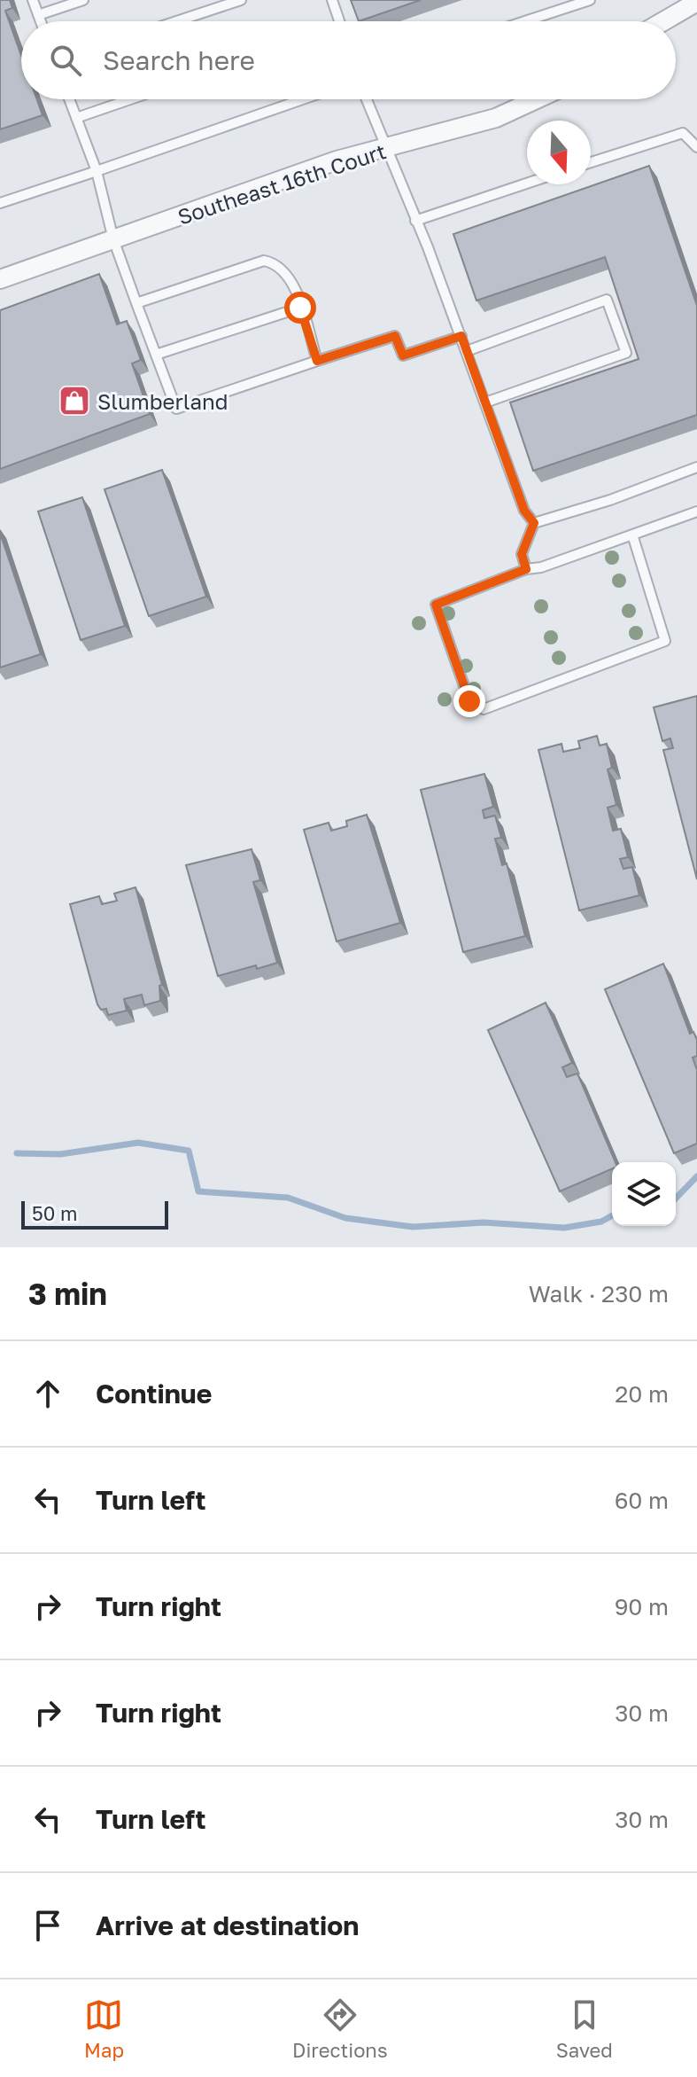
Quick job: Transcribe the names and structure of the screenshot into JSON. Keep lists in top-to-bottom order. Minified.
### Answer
{"streets":{"street":["Southeast 16th Court"]},"places":{"shop":["Slumberland"]},"scale_bar":"50 m","north":"bottom","page":{"search":"Search here","scale":"50 m","heading":["3 min","Walk · 230 m"],"list":[["Continue","20 m"],["Turn left","60 m"],["Turn right","90 m"],["Turn right","30 m"],["Turn left","30 m"],"Arrive at destination"],"nav":["Map","Directions","Saved"]}}
